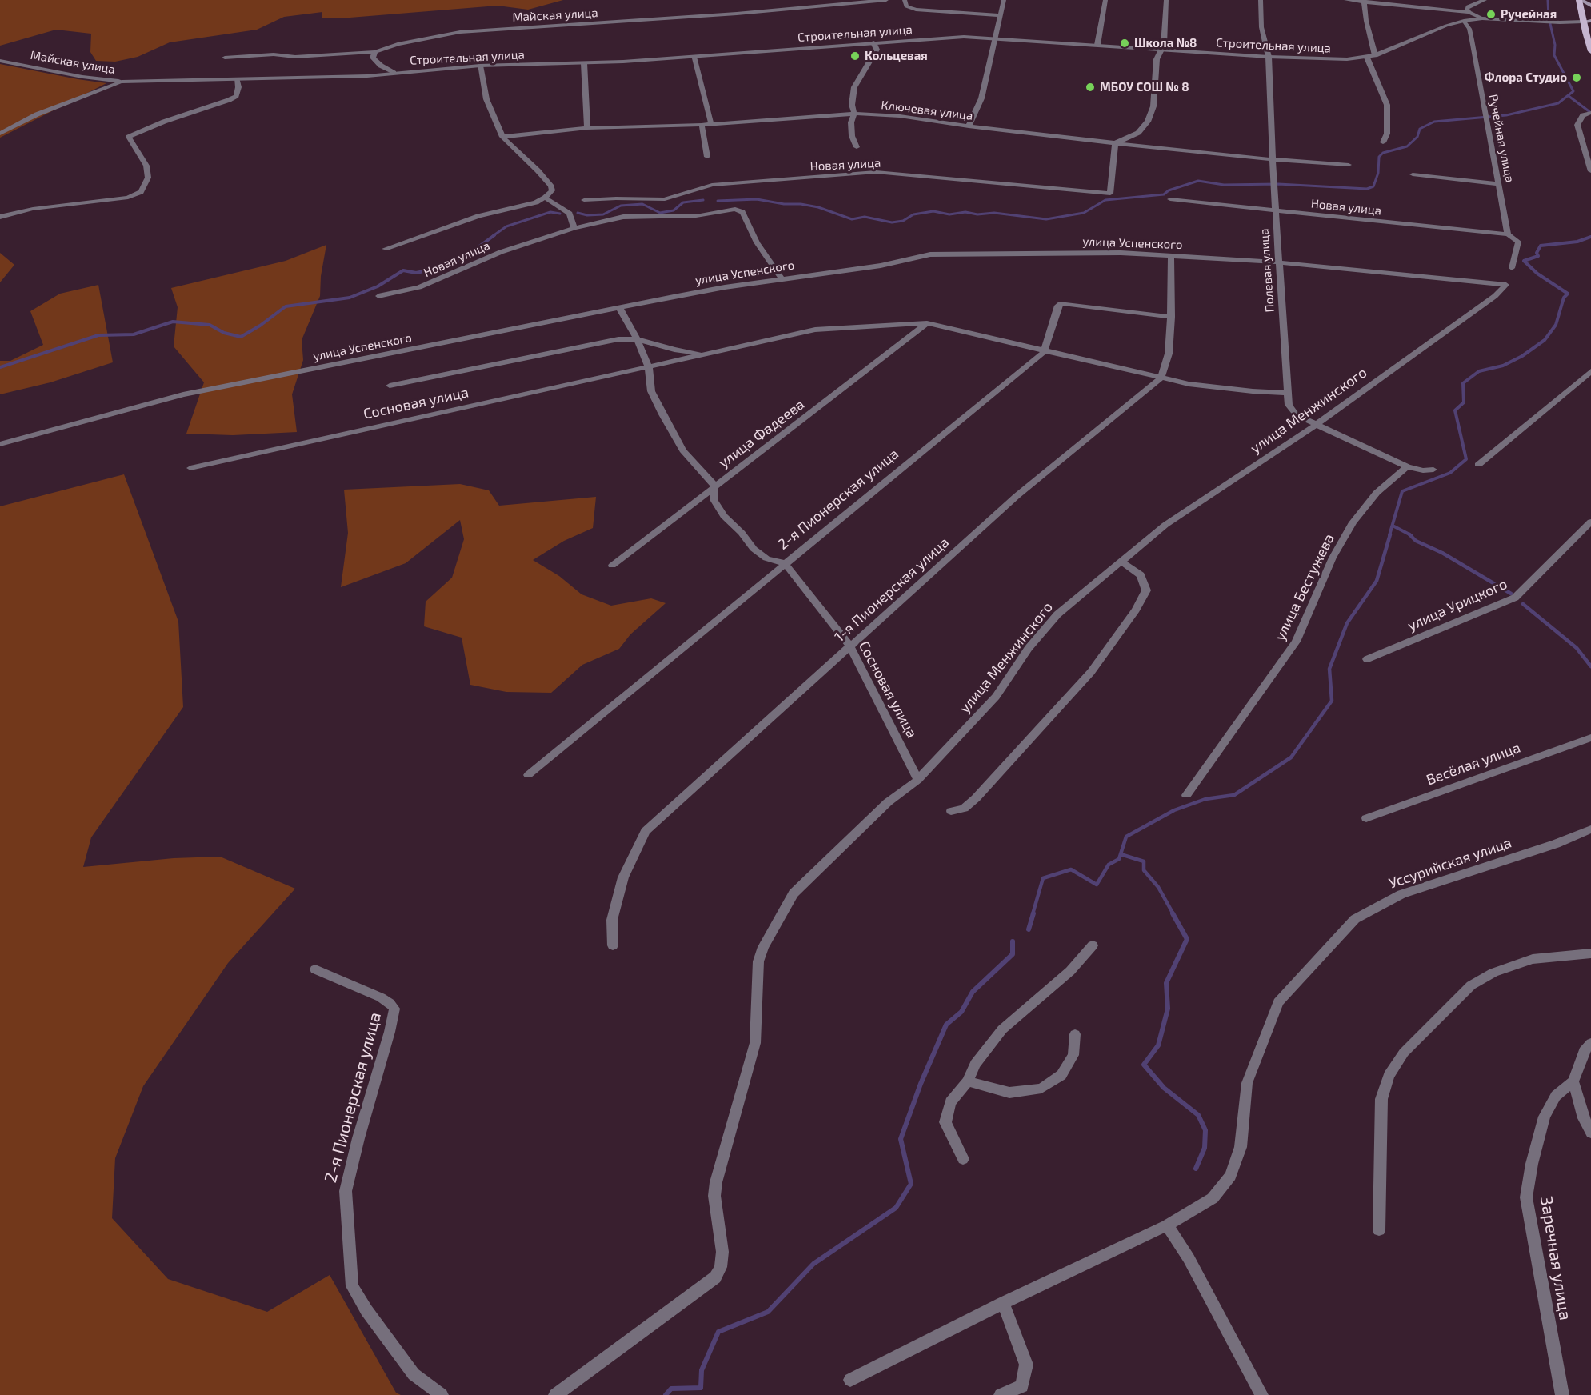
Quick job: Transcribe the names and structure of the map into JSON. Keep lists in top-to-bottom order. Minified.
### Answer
{"streets":{"street":["Майская улица","Строительная улица","Ключевая улица","Ручейная улица","Новая улица","улица Успенского","Полевая улица","Сосновая улица","улица Менжинского","улица Фадеева","2-я Пионерская улица","улица Бестужева","1-я Пионерская улица","улица Урицкого","Весёлая улица","Уссурийская улица","Заречная улица"]},"crossings":[["Майская улица","Строительная улица"],["Строительная улица","Ручейная улица"],["Строительная улица","Полевая улица"],["Ключевая улица","Новая улица"],["Ключевая улица","Полевая улица"],["Ручейная улица","Новая улица"],["Новая улица","улица Успенского"],["Новая улица","Полевая улица"],["улица Успенского","Полевая улица"],["улица Успенского","улица Менжинского"],["Полевая улица","Сосновая улица"],["Полевая улица","улица Менжинского"],["Полевая улица","улица Бестужева"],["Сосновая улица","улица Менжинского"],["Сосновая улица","улица Фадеева"],["Сосновая улица","2-я Пионерская улица"],["Сосновая улица","1-я Пионерская улица"]],"places":["Ручейная","Школа №8","Кольцевая","Флора Студио","МБОУ СОШ № 8"]}
